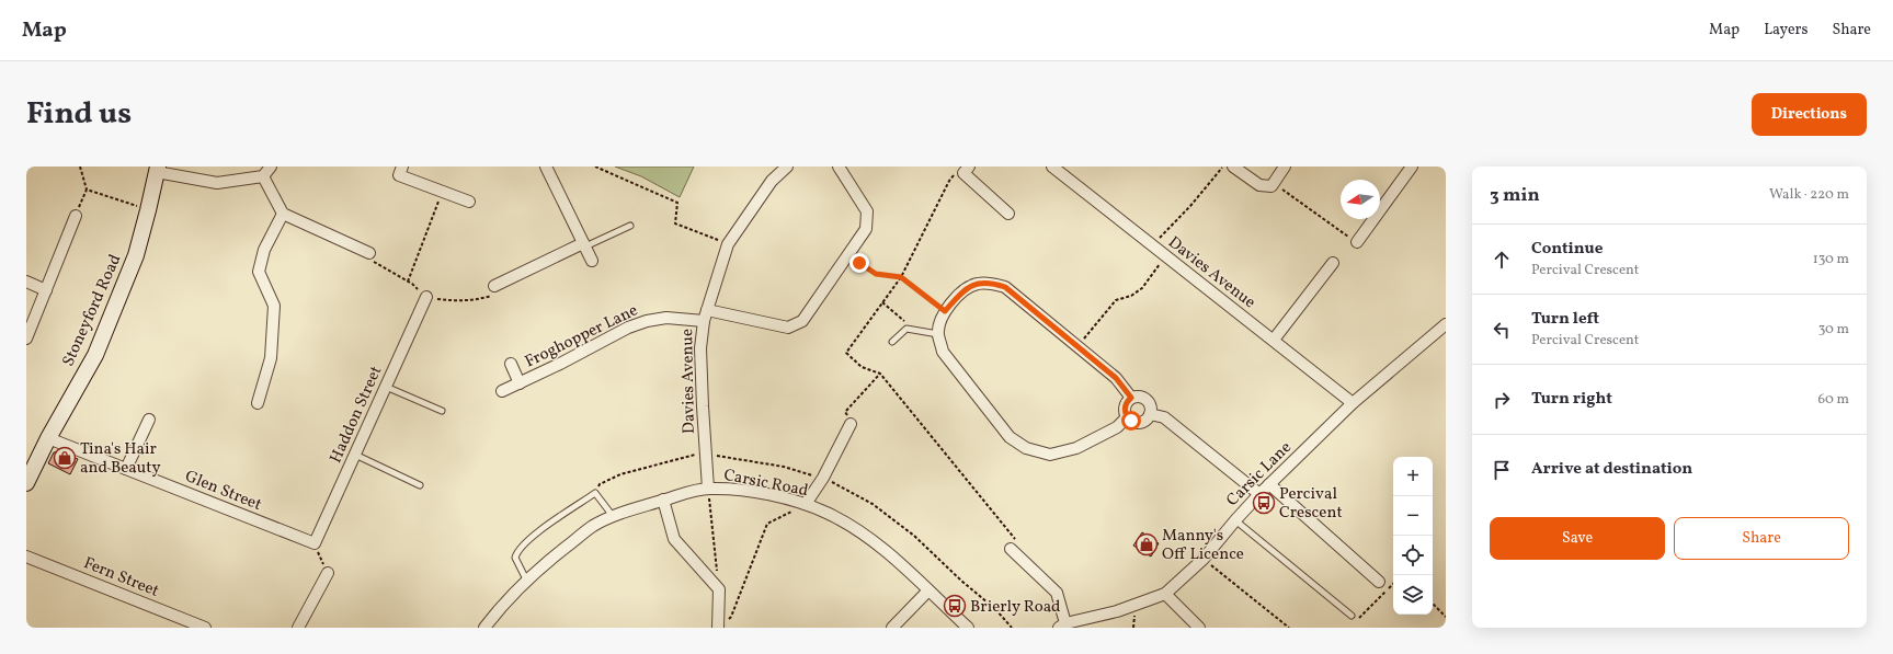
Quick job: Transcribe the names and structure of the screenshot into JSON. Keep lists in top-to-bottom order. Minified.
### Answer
{"streets":{"main road":["Stoneyford Road"],"street":["Davies Avenue","Froghopper Lane","Haddon Street","Carsic Lane","Carsic Road","Glen Street","Fern Street"]},"crossings":[["Davies Avenue","Froghopper Lane"],["Davies Avenue","Carsic Lane"],["Davies Avenue","Carsic Road"],["Stoneyford Road","Glen Street"],["Haddon Street","Glen Street"]],"places":{"shop":["Tina's Hair and Beauty","Manny's Off Licence"],"bus stop":["Percival Crescent","Brierly Road"]},"north":"left","page":{"header":"Map","nav":["Map","Layers","Share"],"title":"Find us","buttons":["Directions",["Save","Share"]],"heading":["3 min","Walk · 220 m"],"list":[["Continue","Percival Crescent","130 m"],["Turn left","Percival Crescent","30 m"],["Turn right","60 m"],"Arrive at destination"],"map_buttons":["+","−"]}}
